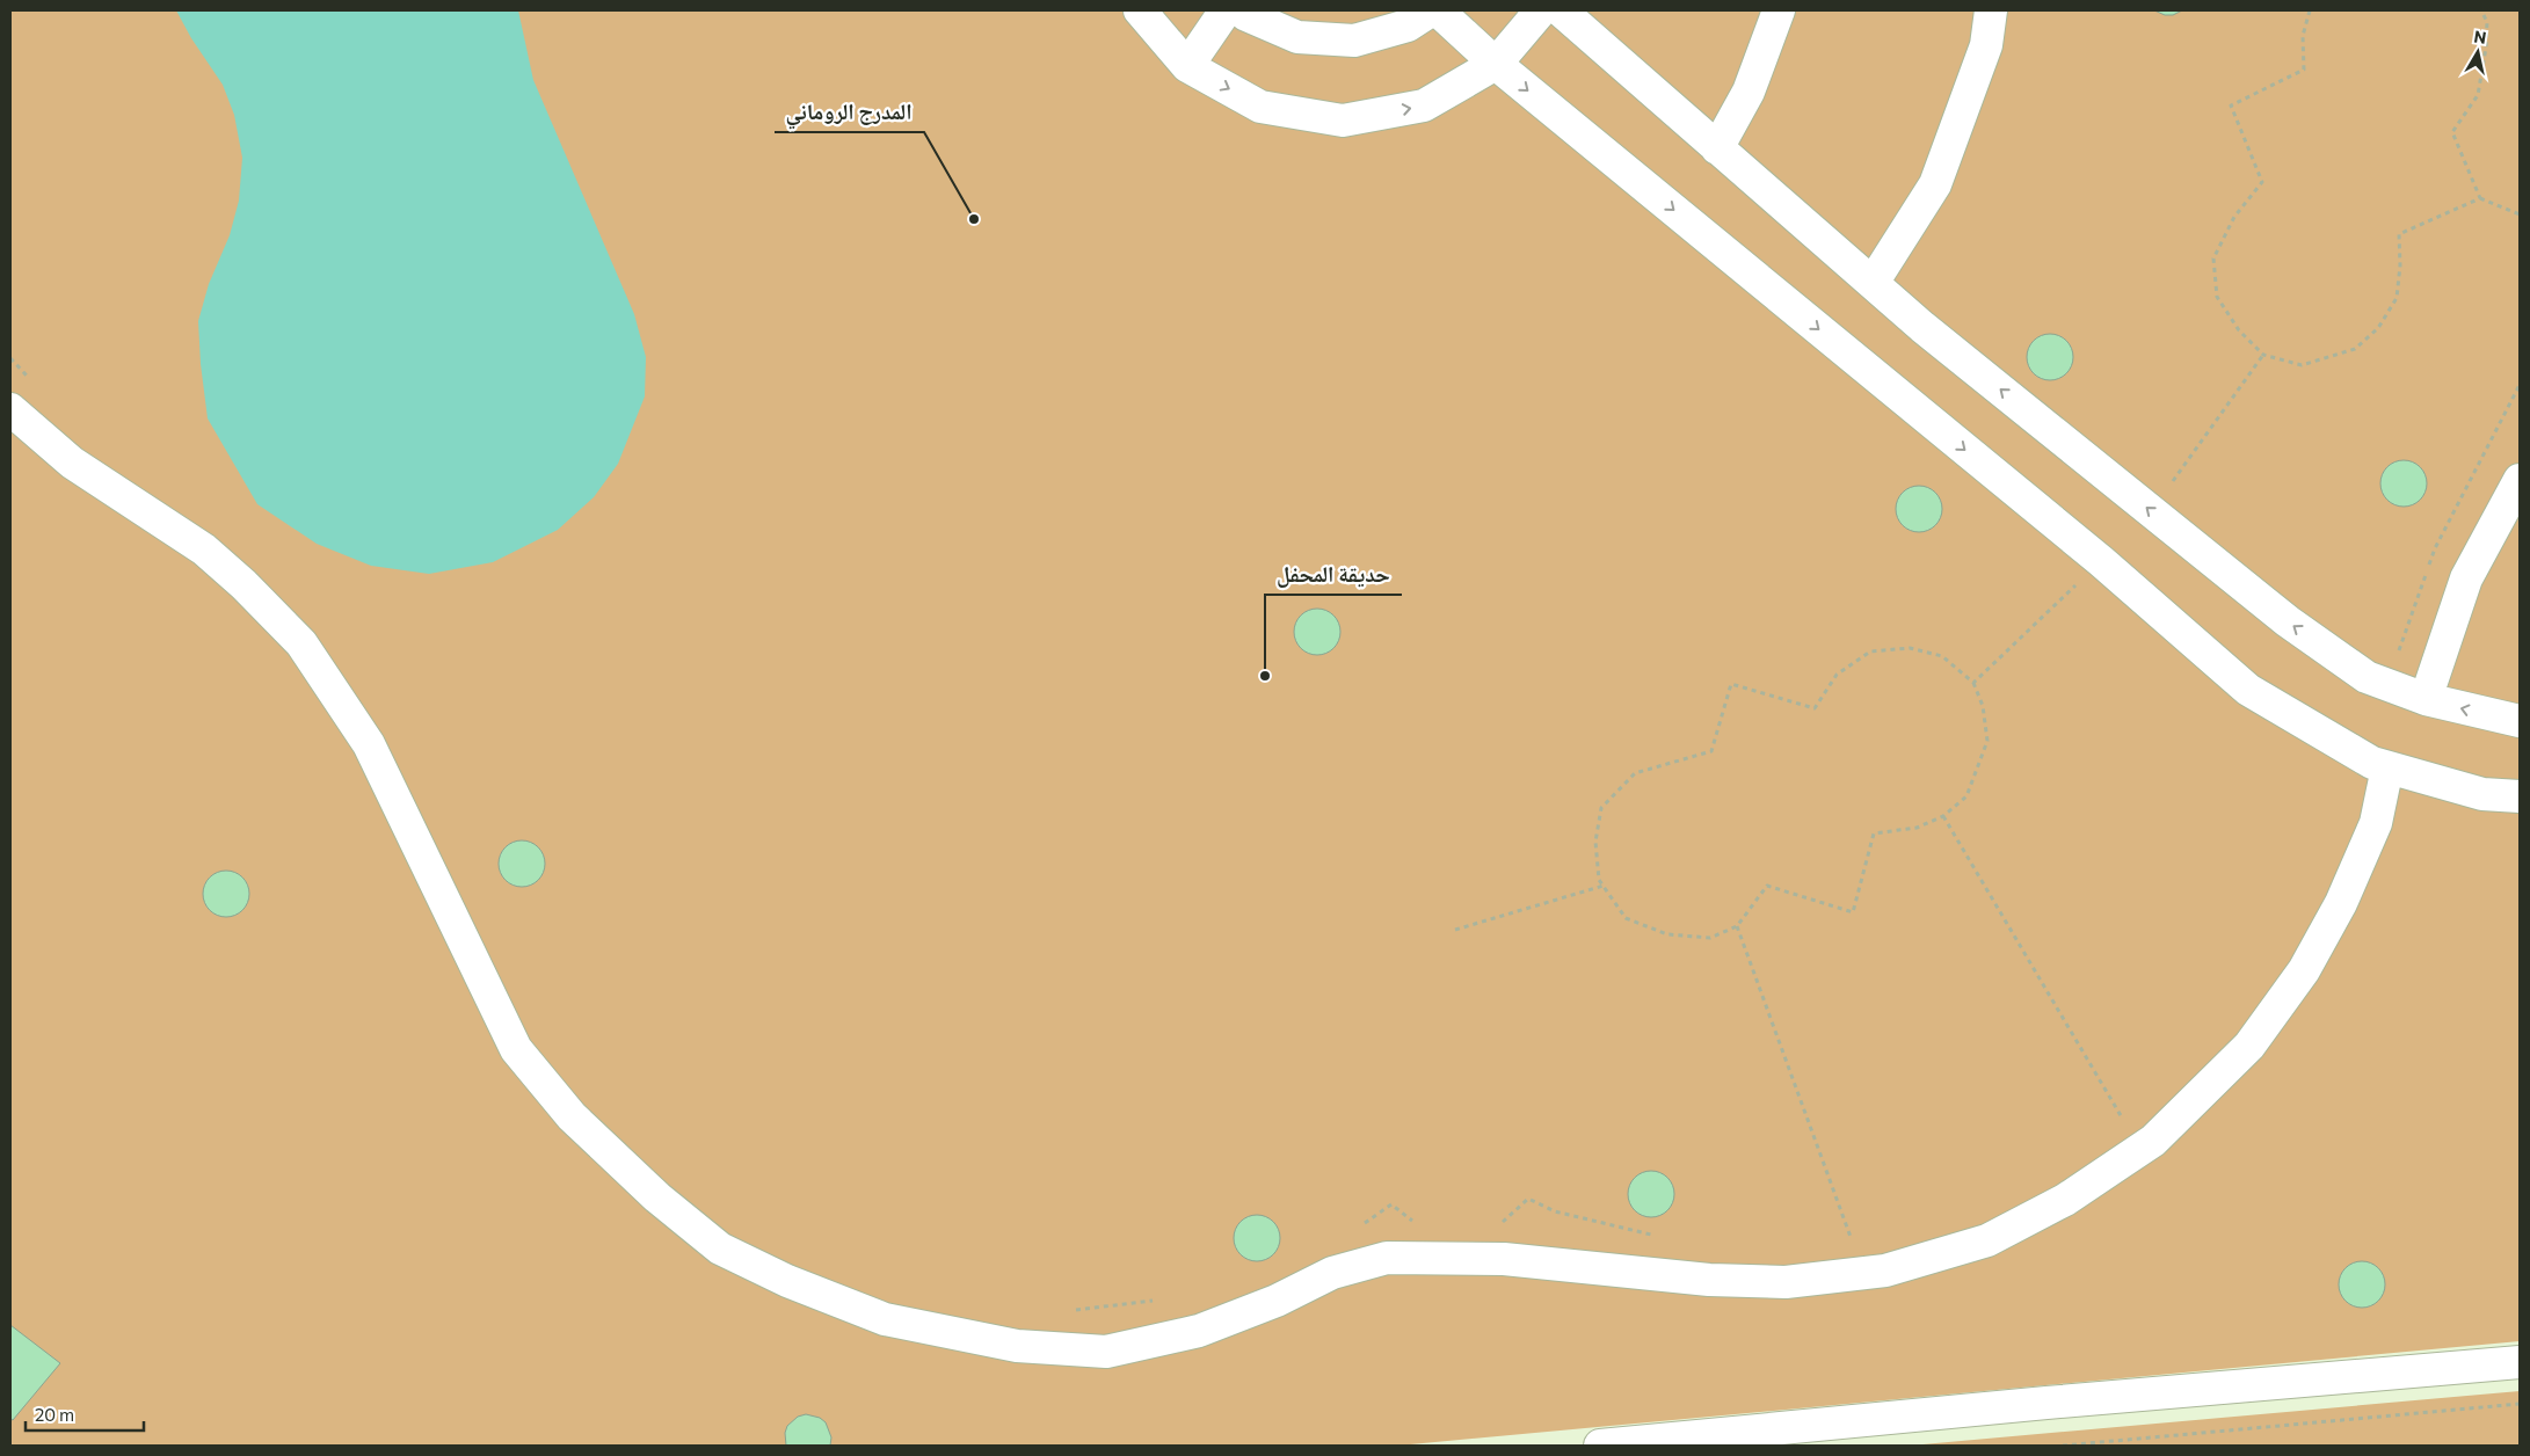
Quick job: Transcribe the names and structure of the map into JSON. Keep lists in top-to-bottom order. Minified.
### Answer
{"places":["المدرج الروماني","حديقة المحفل"],"scale_bar":"20 m","north":"top"}
